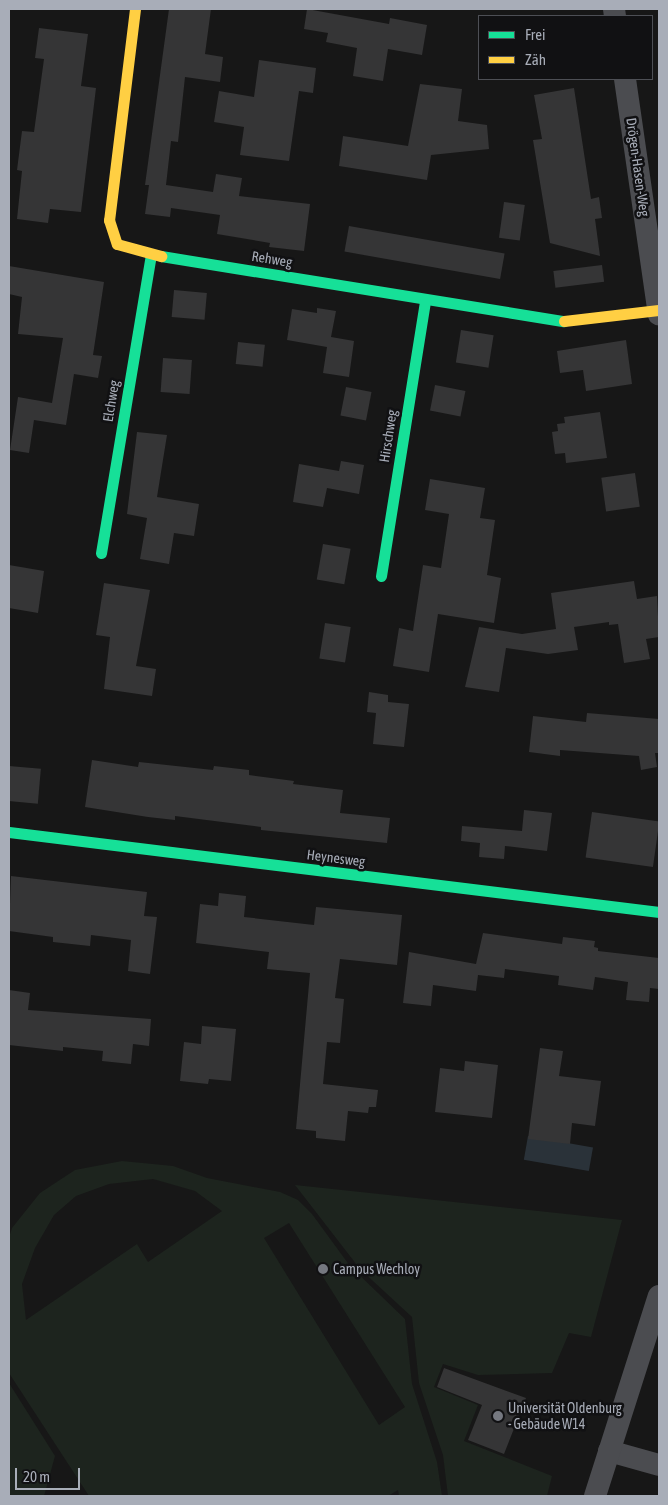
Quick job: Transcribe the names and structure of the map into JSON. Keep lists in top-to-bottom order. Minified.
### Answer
{"streets":{"street":["Drögen-Hasen-Weg","Rehweg","Elchweg","Hirschweg","Heynesweg"]},"crossings":[["Drögen-Hasen-Weg","Rehweg"],["Rehweg","Elchweg"],["Rehweg","Hirschweg"]],"places":["Campus Wechloy","Universität Oldenburg - Gebäude W14"],"legend":["Frei","Zäh"],"scale_bar":"20 m"}
